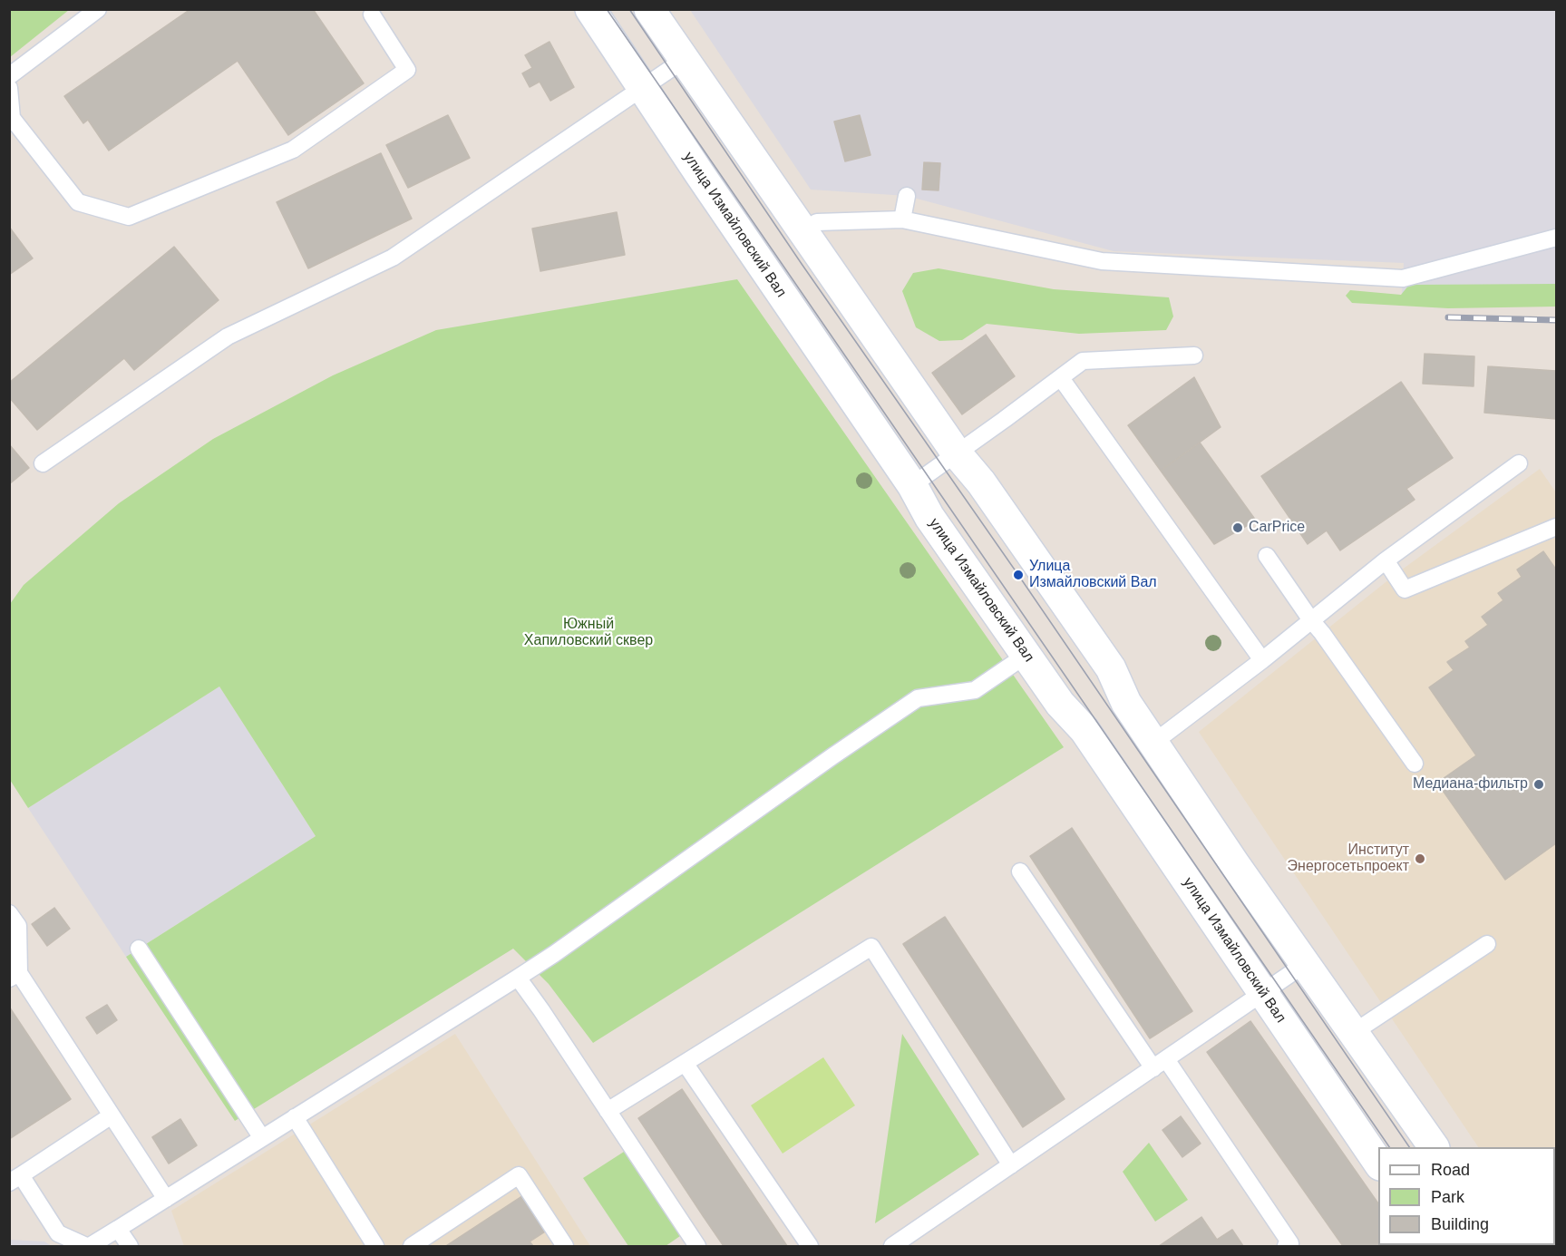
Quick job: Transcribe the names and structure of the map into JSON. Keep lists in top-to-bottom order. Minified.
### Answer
{"streets":{"main road":["улица Измайловский Вал"]},"parks":["Южный Хапиловский сквер"],"places":["CarPrice","Улица Измайловский Вал","Медиана-фильтр","Институт Энергосетьпроект"],"legend":["Road","Park","Building"]}
